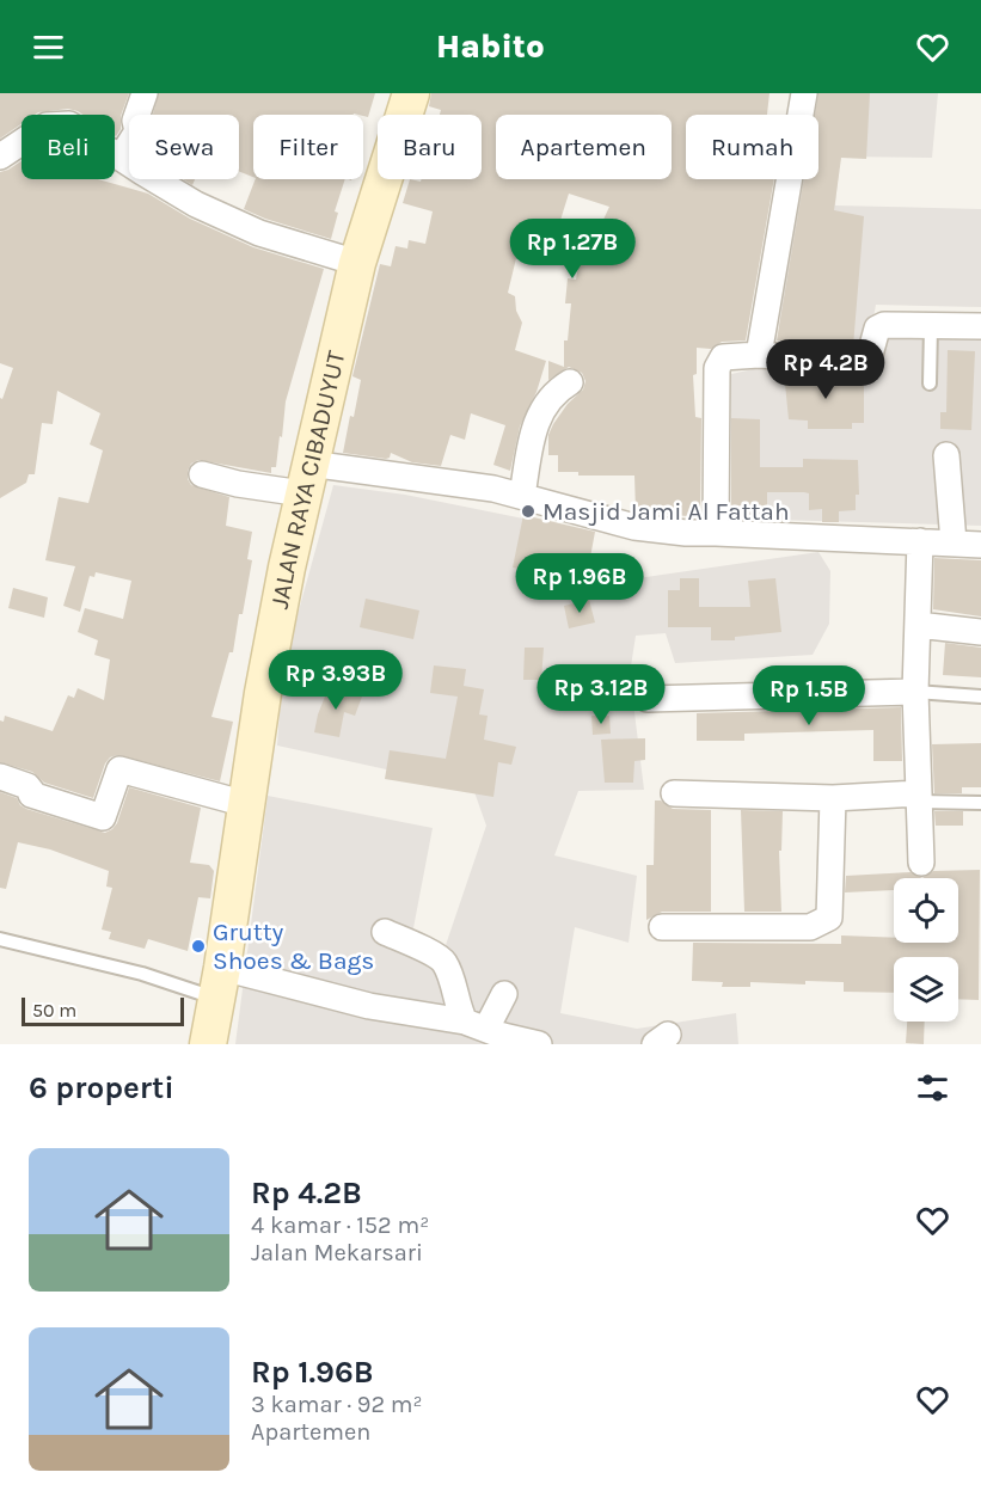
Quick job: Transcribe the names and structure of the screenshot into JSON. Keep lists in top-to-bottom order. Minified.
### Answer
{"streets":{"main road":["JALAN RAYA CIBADUYUT"]},"places":["Masjid Jami Al Fattah","Grutty Shoes & Bags"],"scale_bar":"50 m","page":{"header":"Habito","chip":["Beli","Sewa","Filter","Baru","Apartemen","Rumah"],"price":["Rp 1.27B","Rp 4.2B","Rp 1.96B","Rp 3.93B","Rp 3.12B","Rp 1.5B"],"scale":"50 m","heading":"6 properti","list":[{"name":"Rp 4.2B","note":"4 kamar · 152 m² · Jalan Mekarsari"},{"name":"Rp 1.96B","note":"3 kamar · 92 m² · Apartemen"}]}}
